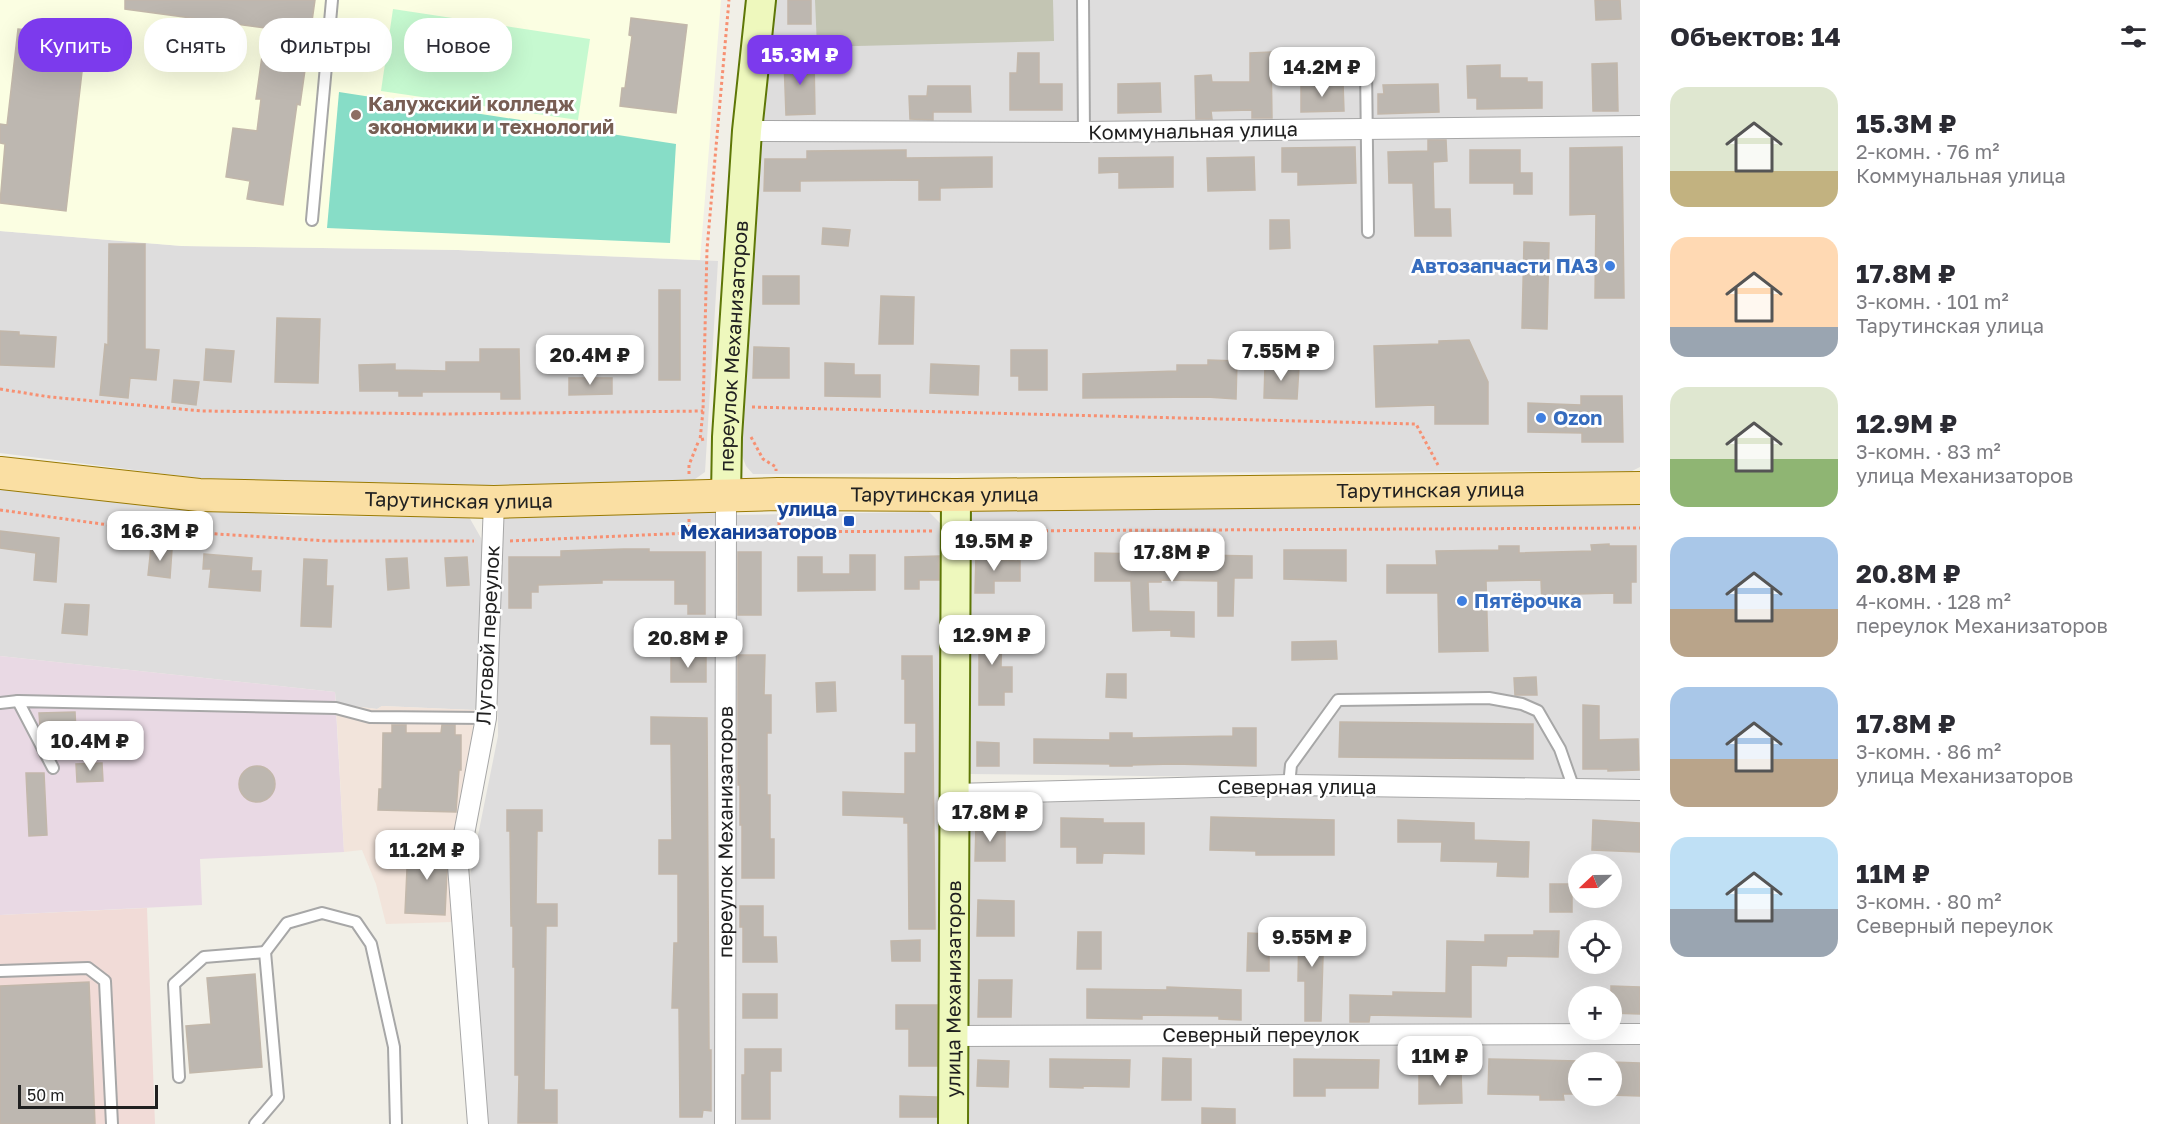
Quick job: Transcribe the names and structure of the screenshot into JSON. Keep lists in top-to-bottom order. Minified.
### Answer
{"streets":{"main road":["Тарутинская улица"],"street":["Коммунальная улица","переулок Механизаторов","Луговой переулок","Северная улица","улица Механизаторов","Северный переулок"]},"crossings":[["Коммунальная улица","переулок Механизаторов"],["переулок Механизаторов","Тарутинская улица"],["Тарутинская улица","Луговой переулок"],["Тарутинская улица","улица Механизаторов"],["Северная улица","улица Механизаторов"],["улица Механизаторов","Северный переулок"]],"places":{"other":["Калужский колледж экономики и технологий","Автозапчасти ПАЗ","Ozon","Пятёрочка"],"transit":["улица Механизаторов"]},"scale_bar":"50 m","north":"left","page":{"heading":"Объектов: 14","chip":["Купить","Снять","Фильтры","Новое"],"price":["15.3M ₽","14.2M ₽","7.55M ₽","20.4M ₽","16.3M ₽","19.5M ₽","17.8M ₽","12.9M ₽","20.8M ₽","10.4M ₽","17.8M ₽","11.2M ₽","9.55M ₽","11M ₽"],"list":[{"name":"15.3M ₽","note":"2-комн. · 76 m² · Коммунальная улица"},{"name":"17.8M ₽","note":"3-комн. · 101 m² · Тарутинская улица"},{"name":"12.9M ₽","note":"3-комн. · 83 m² · улица Механизаторов"},{"name":"20.8M ₽","note":"4-комн. · 128 m² · переулок Механизаторов"},{"name":"17.8M ₽","note":"3-комн. · 86 m² · улица Механизаторов"},{"name":"11M ₽","note":"3-комн. · 80 m² · Северный переулок"}],"map_buttons":["+","−"],"scale":"50 m"}}
